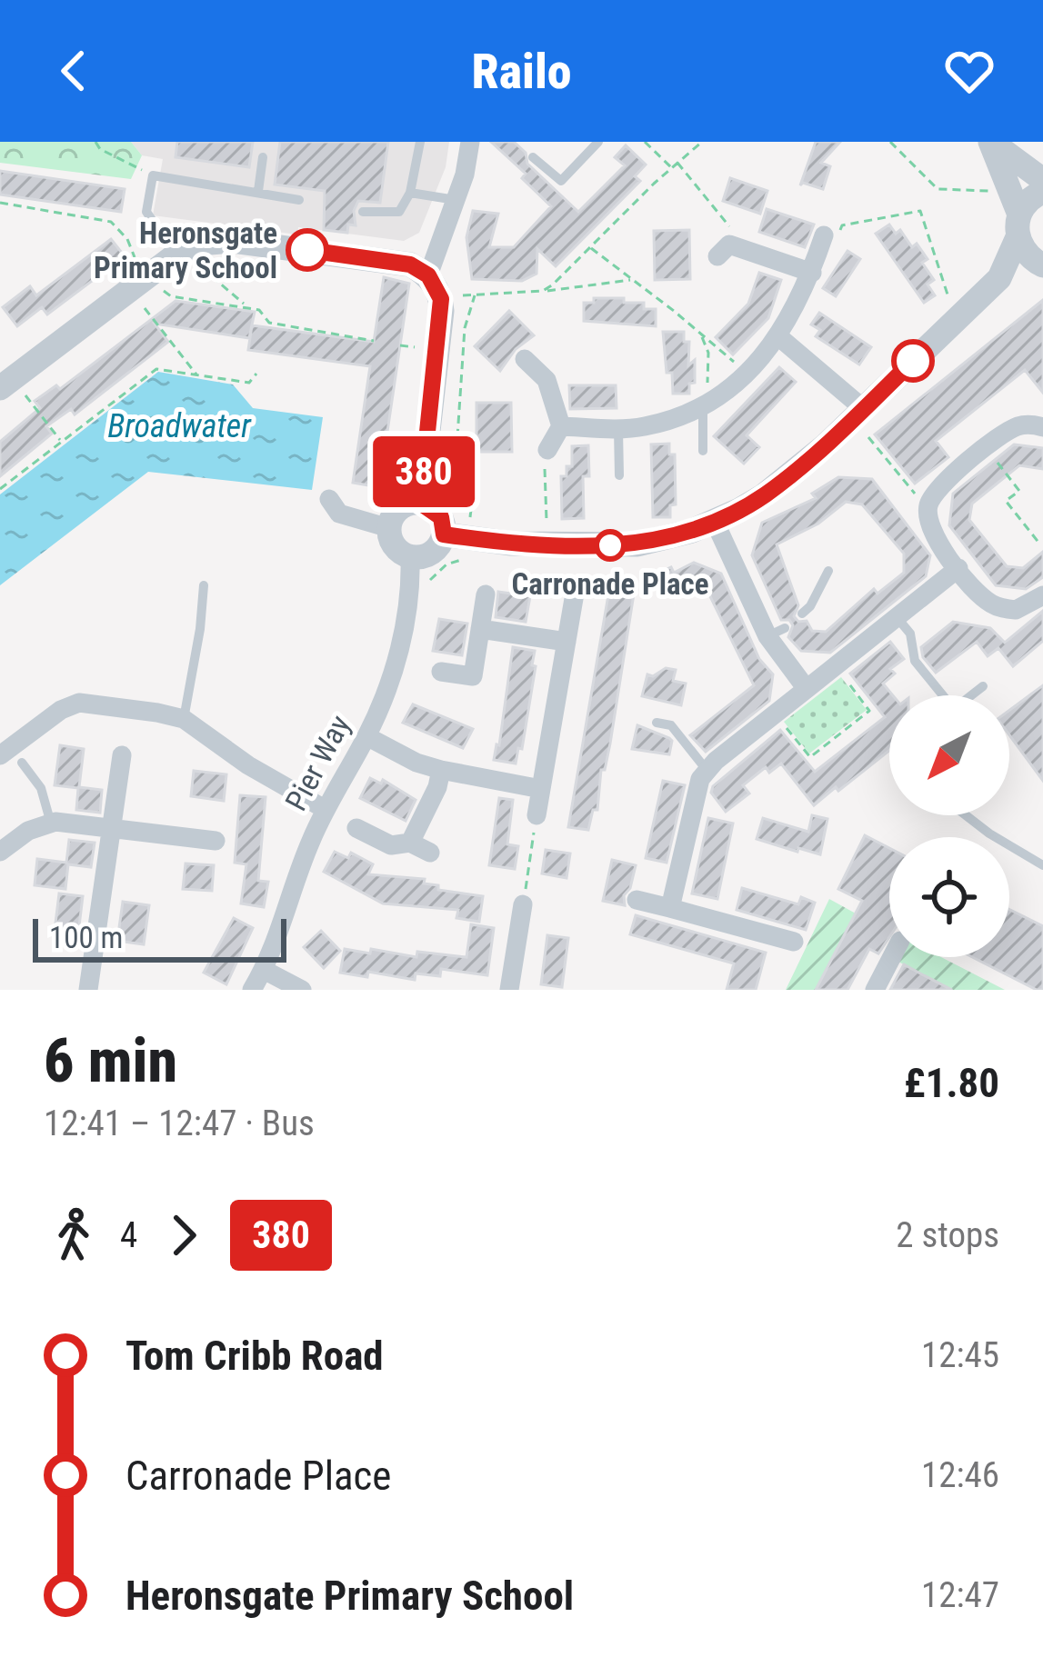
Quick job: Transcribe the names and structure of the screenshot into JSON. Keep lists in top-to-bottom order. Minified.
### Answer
{"streets":{"street":["Pier Way"]},"water":["Broadwater"],"places":["Heronsgate Primary School","Carronade Place"],"lines":["bus line 380"],"scale_bar":"100 m","north":"bottom left","page":{"header":"Railo","on_map":"380","scale":"100 m","heading":["6 min","12:41 – 12:47 · Bus","£1.80"],"legs":["4","380","2 stops"],"list":[{"name":"Tom Cribb Road","value":"12:45"},{"name":"Carronade Place","value":"12:46"},{"name":"Heronsgate Primary School","value":"12:47"}]}}
